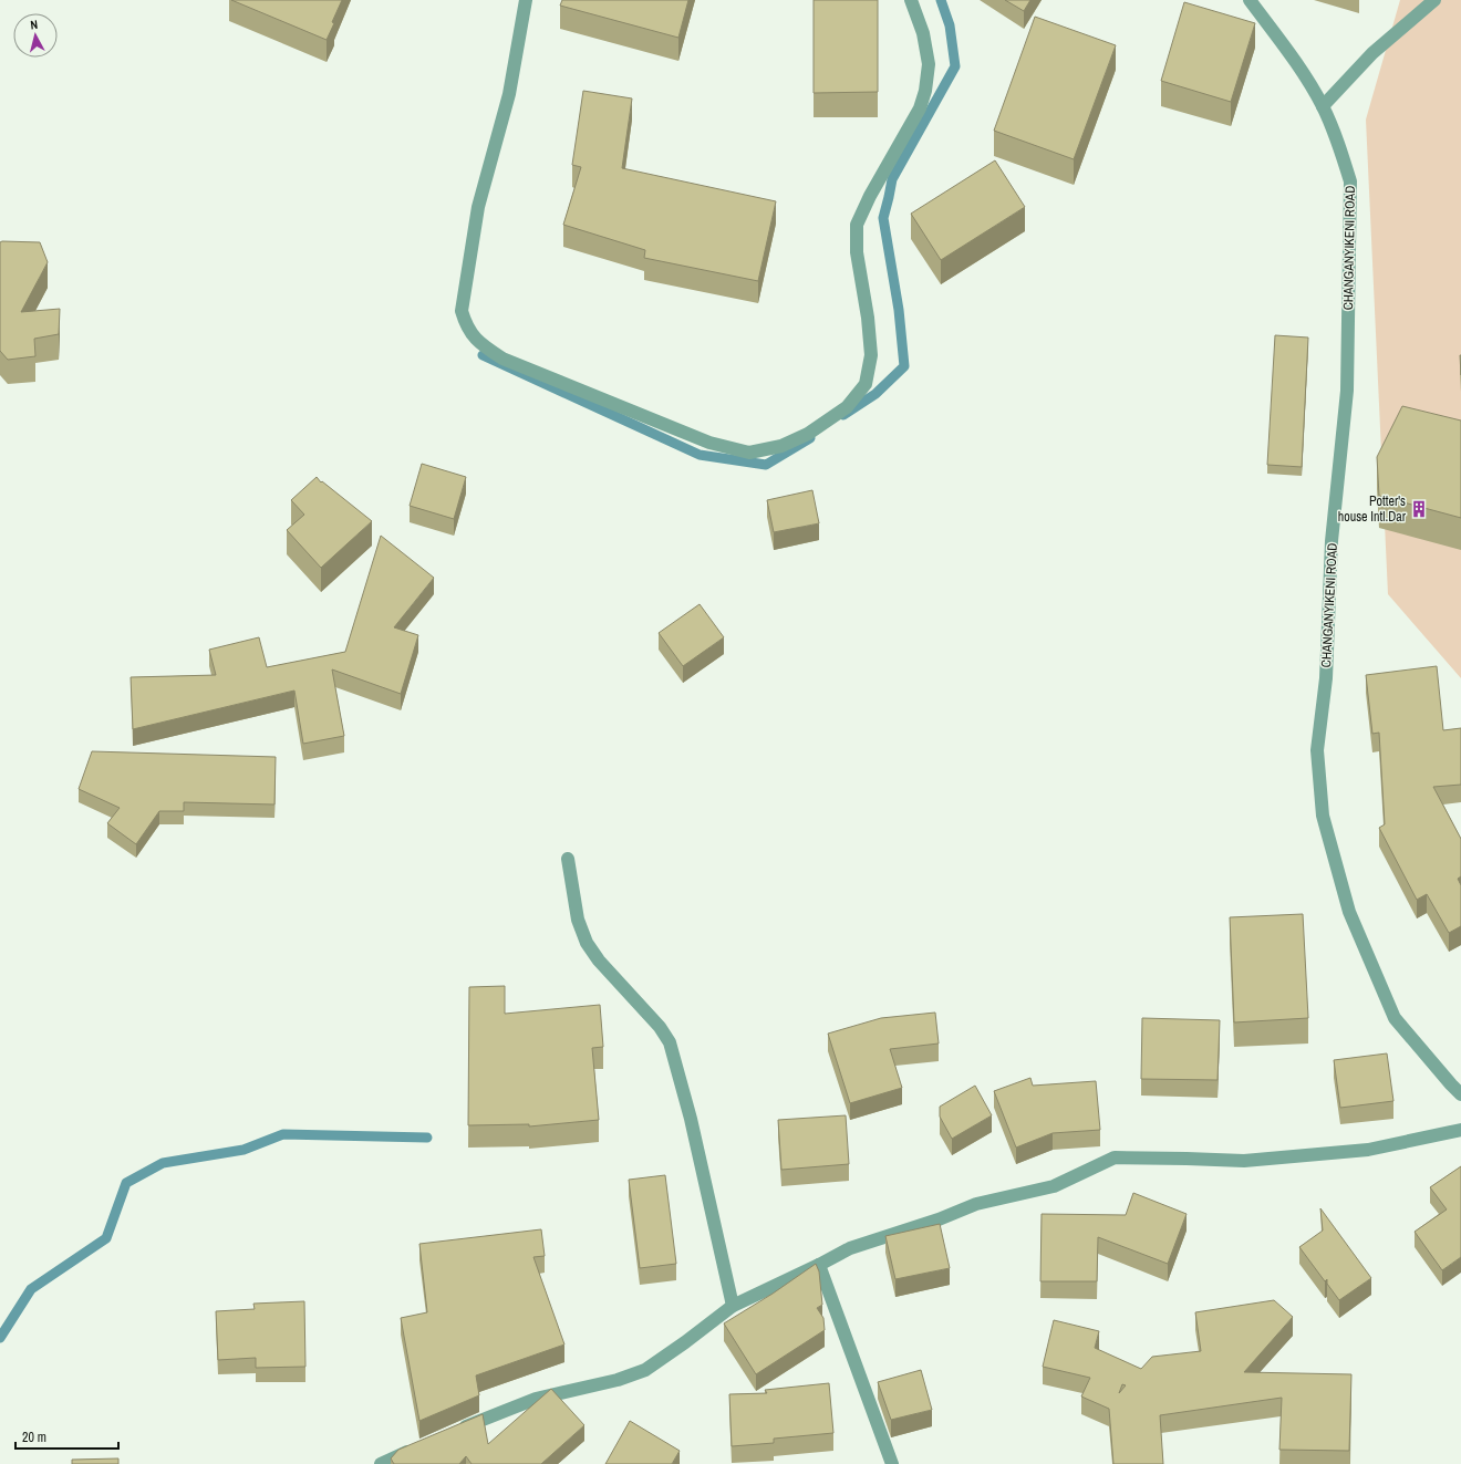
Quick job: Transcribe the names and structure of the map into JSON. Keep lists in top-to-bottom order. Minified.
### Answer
{"streets":{"street":["CHANGANYIKENI ROAD"]},"places":{"building":["Potter's house Intl.Dar"]},"scale_bar":"20 m","north":"top"}
